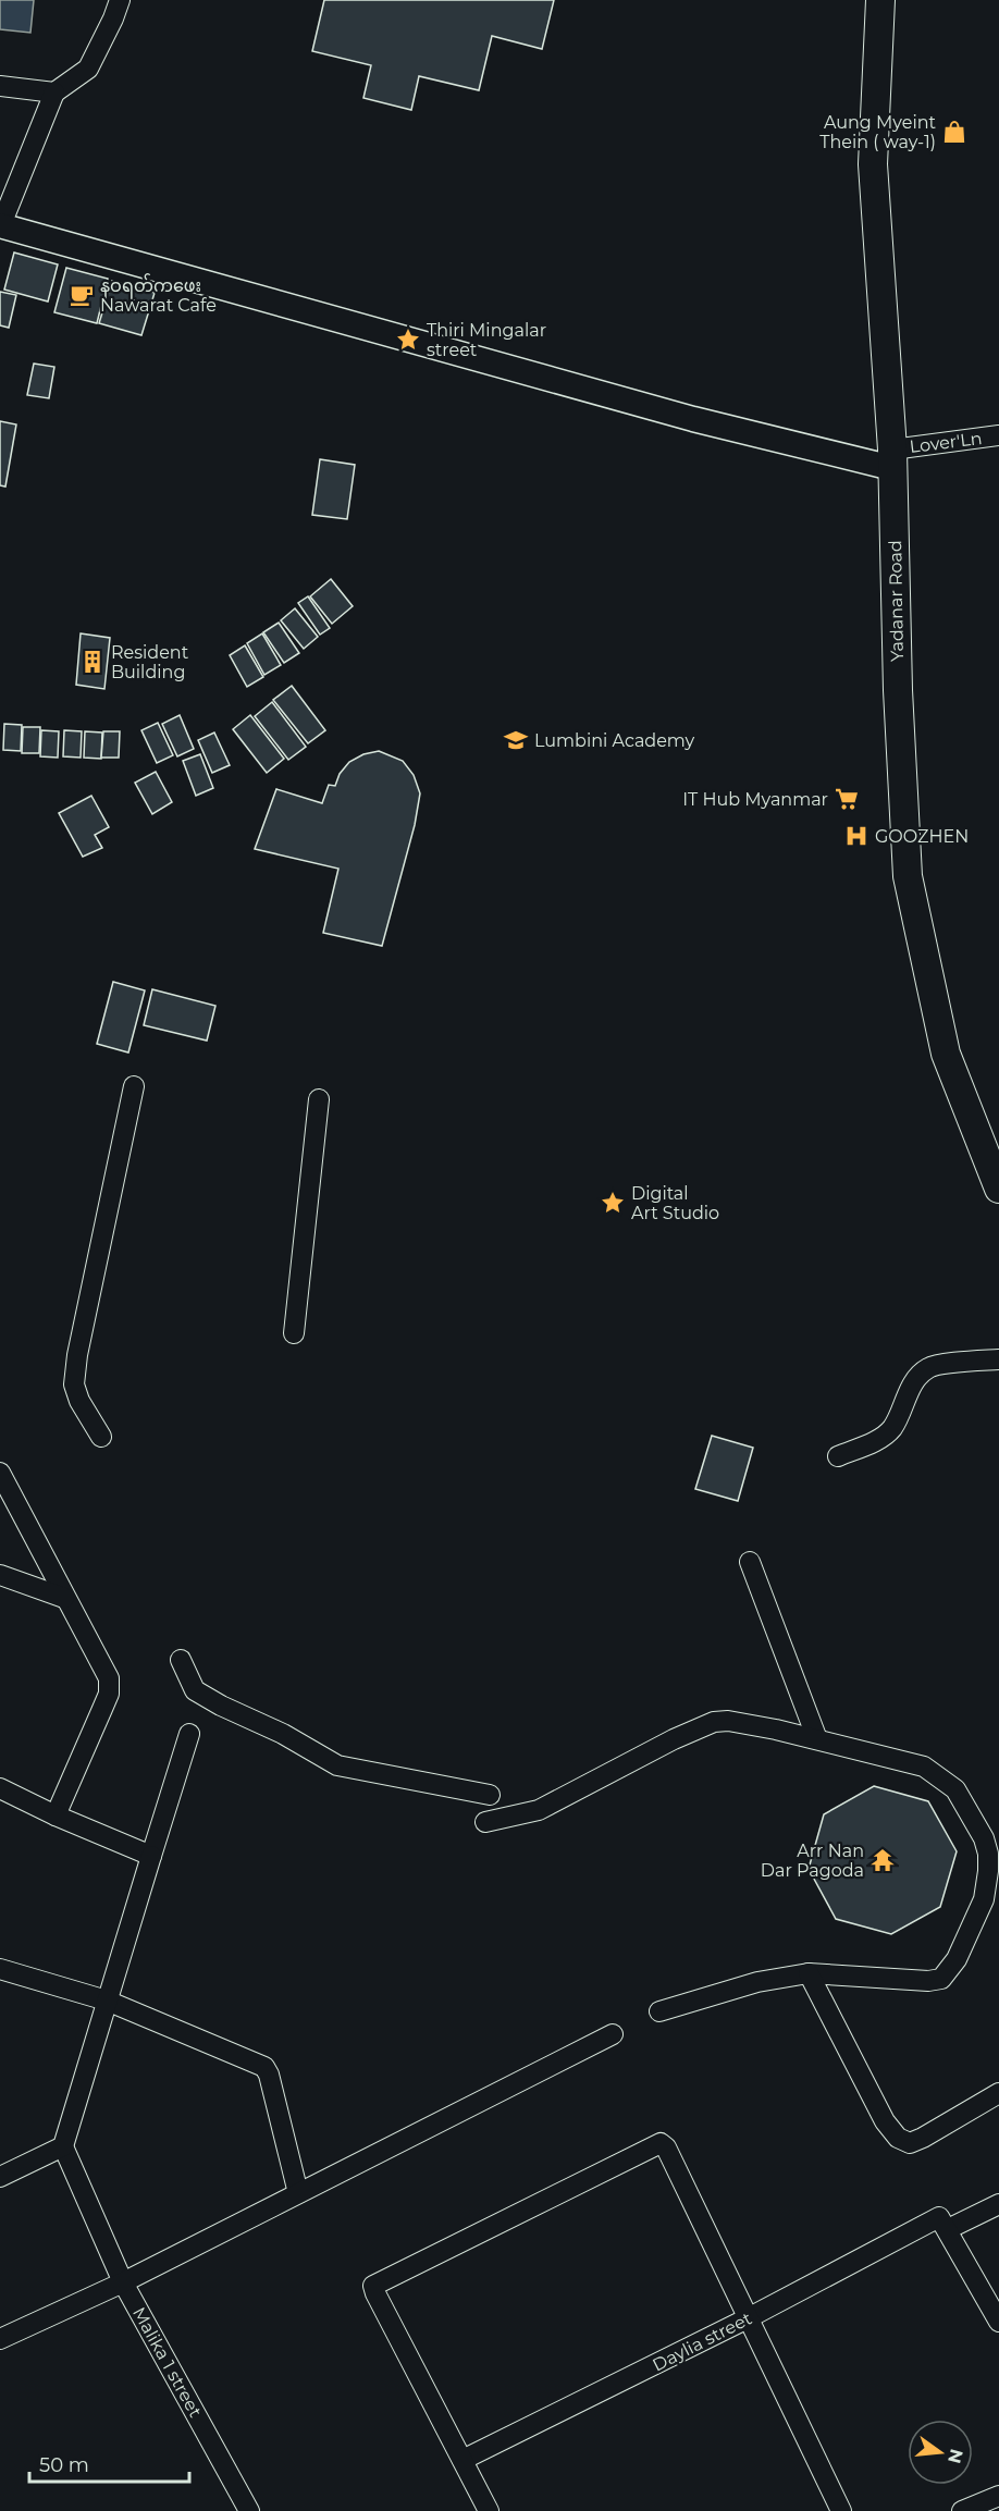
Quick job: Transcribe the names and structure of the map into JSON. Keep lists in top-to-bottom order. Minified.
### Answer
{"streets":{"main road":["Yadanar Road"],"street":["Lover'Ln","Daylia street","Malika 1 street"]},"crossings":[["Lover'Ln","Yadanar Road"]],"places":{"shop":["Aung Myeint Thein ( way-1)"],"cafe":["နဝရတ်ကဖေး Nawarat Cafe"],"place":["Thiri Mingalar street","Digital Art Studio"],"building":["Resident Building"],"school or university":["Lumbini Academy"],"supermarket":["IT Hub Myanmar"],"hospital":["GOOZHEN"],"temple":["Arr Nan Dar Pagoda"]},"scale_bar":"50 m","north":"right"}
